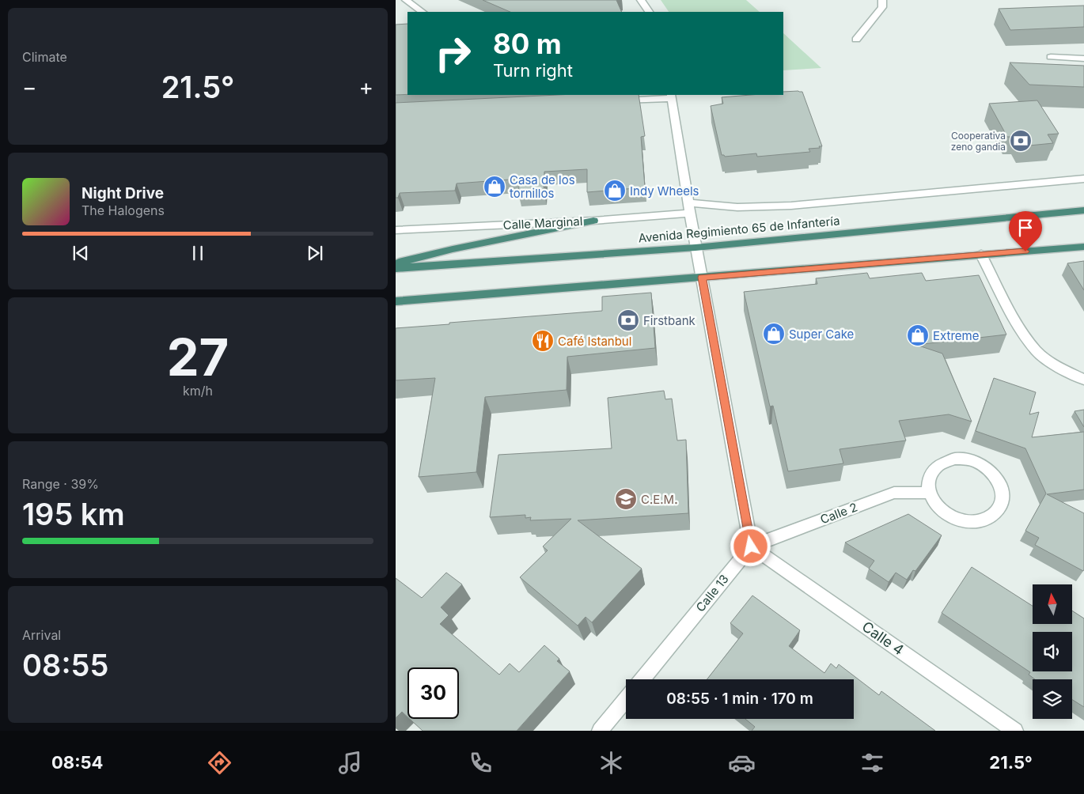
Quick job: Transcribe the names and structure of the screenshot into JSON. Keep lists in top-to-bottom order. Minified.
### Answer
{"streets":{"highway":["Avenida Regimiento 65 de Infantería"],"street":["Calle Marginal","Calle 2","Calle 13","Calle 4"]},"crossings":[["Calle 2","Calle 13"],["Calle 2","Calle 4"],["Calle 13","Calle 4"]],"places":{"bank":["Cooperativa zeno gandia","Firstbank"],"shop":["Casa de los tornillos","Indy Wheels","Super Cake","Extreme"],"restaurant":["Café Istanbul"],"school or university":["C.E.M."]},"north":"top","page":{"tile":["Climate",["27","km/h"],["Range · 39%","195 km"],["Arrival","08:55"]],"turn":["80 m","Turn right"],"heat":["−","21.5°","+"],"song":["Night Drive","The Halogens"],"limit":"30","trip":"08:55 · 1 min · 170 m","tabs":["08:54","21.5°"]}}
